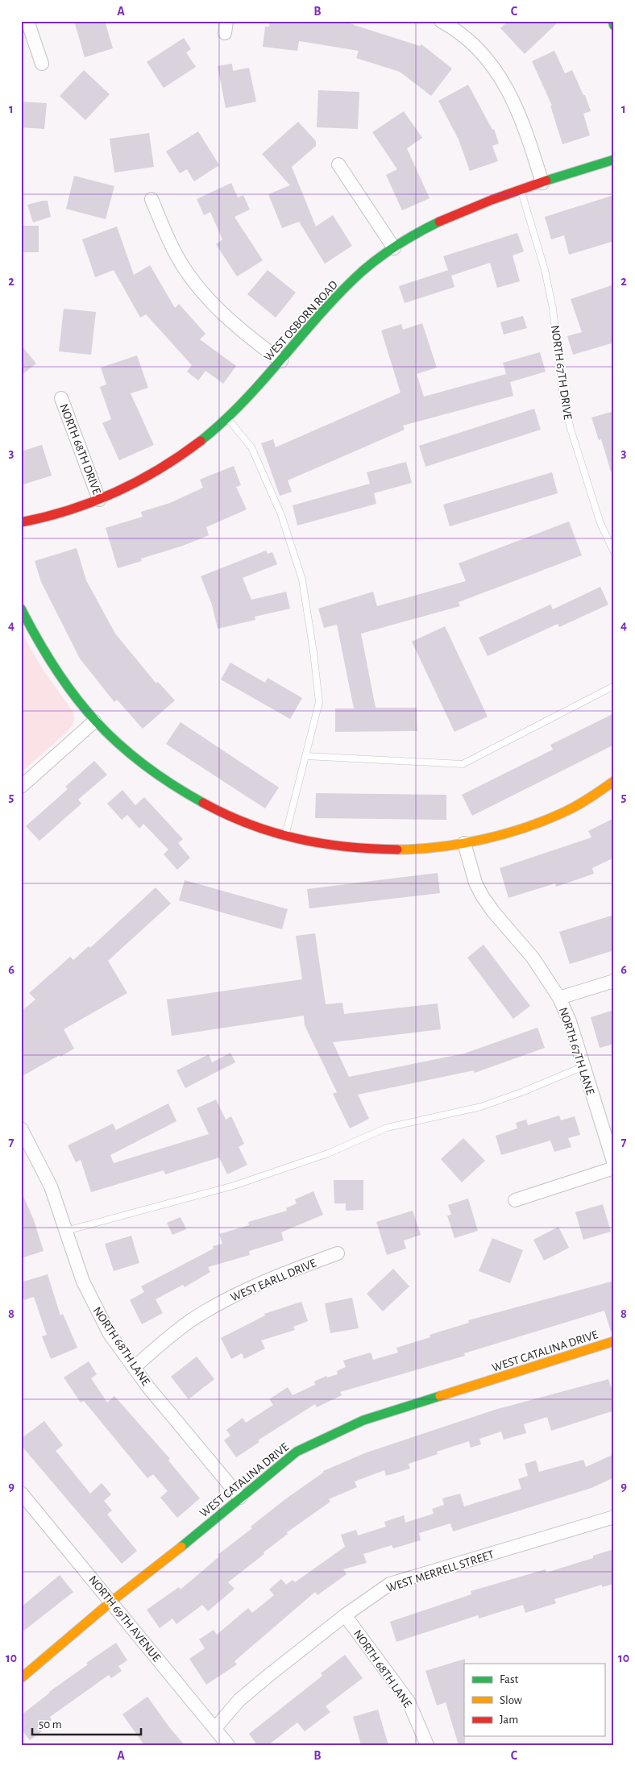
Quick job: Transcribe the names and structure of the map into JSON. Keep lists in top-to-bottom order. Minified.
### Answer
{"streets":{"street":["WEST OSBORN ROAD","NORTH 68TH DRIVE","NORTH 67TH LANE","WEST EARLL DRIVE","NORTH 68TH LANE","WEST CATALINA DRIVE","WEST MERRELL STREET","NORTH 69TH AVENUE"],"lane":["NORTH 67TH DRIVE"]},"crossings":[["WEST OSBORN ROAD","NORTH 67TH DRIVE"],["WEST OSBORN ROAD","NORTH 68TH DRIVE"],["WEST EARLL DRIVE","NORTH 68TH LANE"],["NORTH 68TH LANE","WEST CATALINA DRIVE"],["NORTH 68TH LANE","WEST MERRELL STREET"],["WEST CATALINA DRIVE","NORTH 69TH AVENUE"],["WEST MERRELL STREET","NORTH 69TH AVENUE"]],"legend":["Fast","Slow","Jam"],"scale_bar":"50 m","grid":{"columns":["A","B","C"],"rows":["1","2","3","4","5","6","7","8","9","10"]}}
